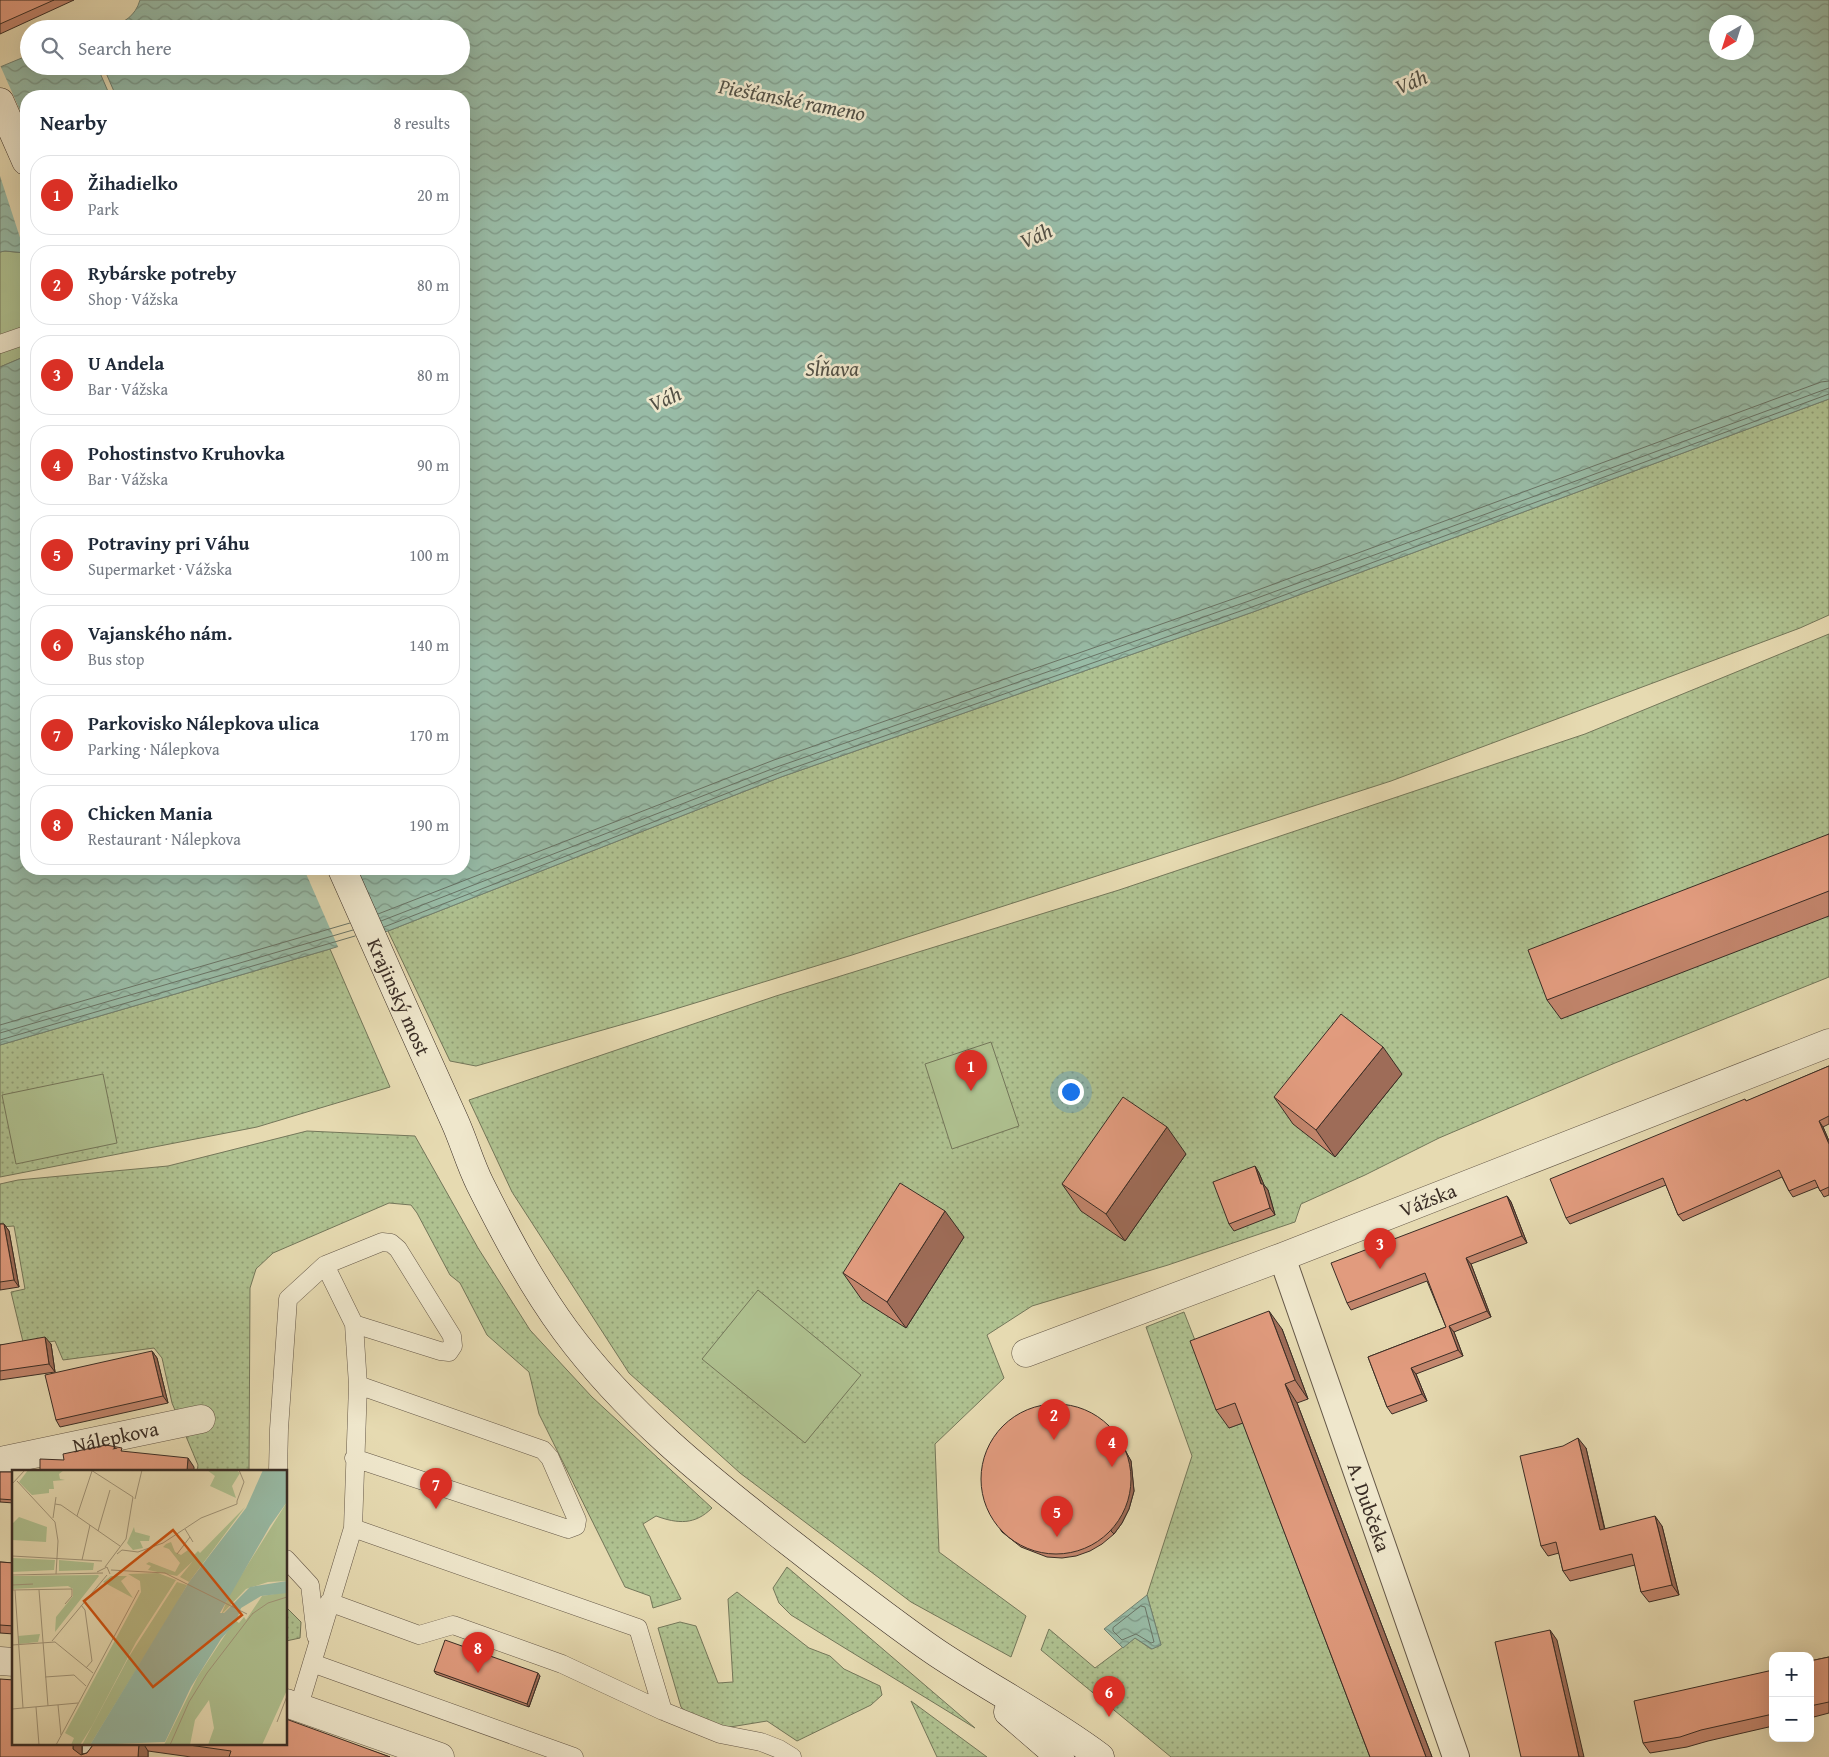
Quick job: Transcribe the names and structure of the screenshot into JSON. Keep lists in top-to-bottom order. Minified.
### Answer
{"streets":{"main road":["Krajinský most","Vážska","Nálepkova"],"street":["A. Dubčeka"]},"crossings":[["Vážska","A. Dubčeka"]],"water":["Váh","Piešťanské rameno","Sĺňava"],"north":"bottom left","page":{"search":"Search here","heading":["Nearby","8 results"],"list":[{"mark":"1","name":"Žihadielko","note":"Park","value":"20 m"},{"mark":"2","name":"Rybárske potreby","note":"Shop · Vážska","value":"80 m"},{"mark":"3","name":"U Andela","note":"Bar · Vážska","value":"80 m"},{"mark":"4","name":"Pohostinstvo Kruhovka","note":"Bar · Vážska","value":"90 m"},{"mark":"5","name":"Potraviny pri Váhu","note":"Supermarket · Vážska","value":"100 m"},{"mark":"6","name":"Vajanského nám.","note":"Bus stop","value":"140 m"},{"mark":"7","name":"Parkovisko Nálepkova ulica","note":"Parking · Nálepkova","value":"170 m"},{"mark":"8","name":"Chicken Mania","note":"Restaurant · Nálepkova","value":"190 m"}],"pins":["1","3","2","4","7","5","8","6"],"map_buttons":["+","−"]}}
